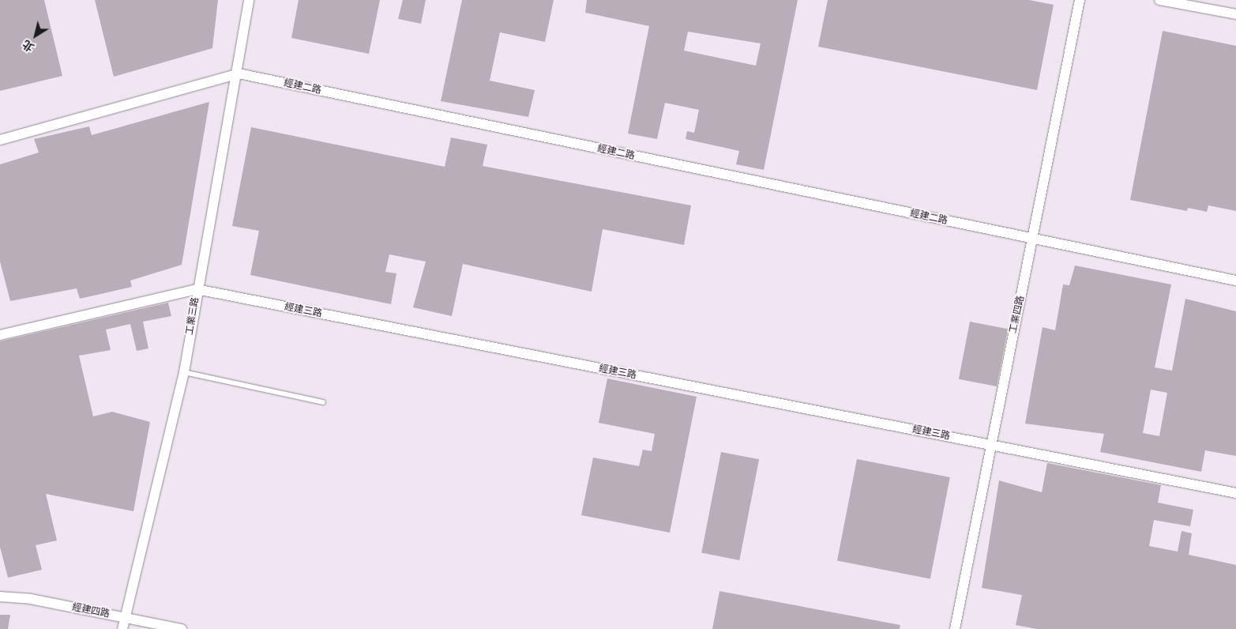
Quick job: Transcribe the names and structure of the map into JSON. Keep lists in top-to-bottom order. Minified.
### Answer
{"streets":{"street":["經建二路","經建三路","工業四路","工業三路","經建四路"]},"crossings":[["經建二路","工業四路"],["經建二路","工業三路"],["經建三路","工業四路"],["經建三路","工業三路"],["工業三路","經建四路"]],"north":"bottom left"}
